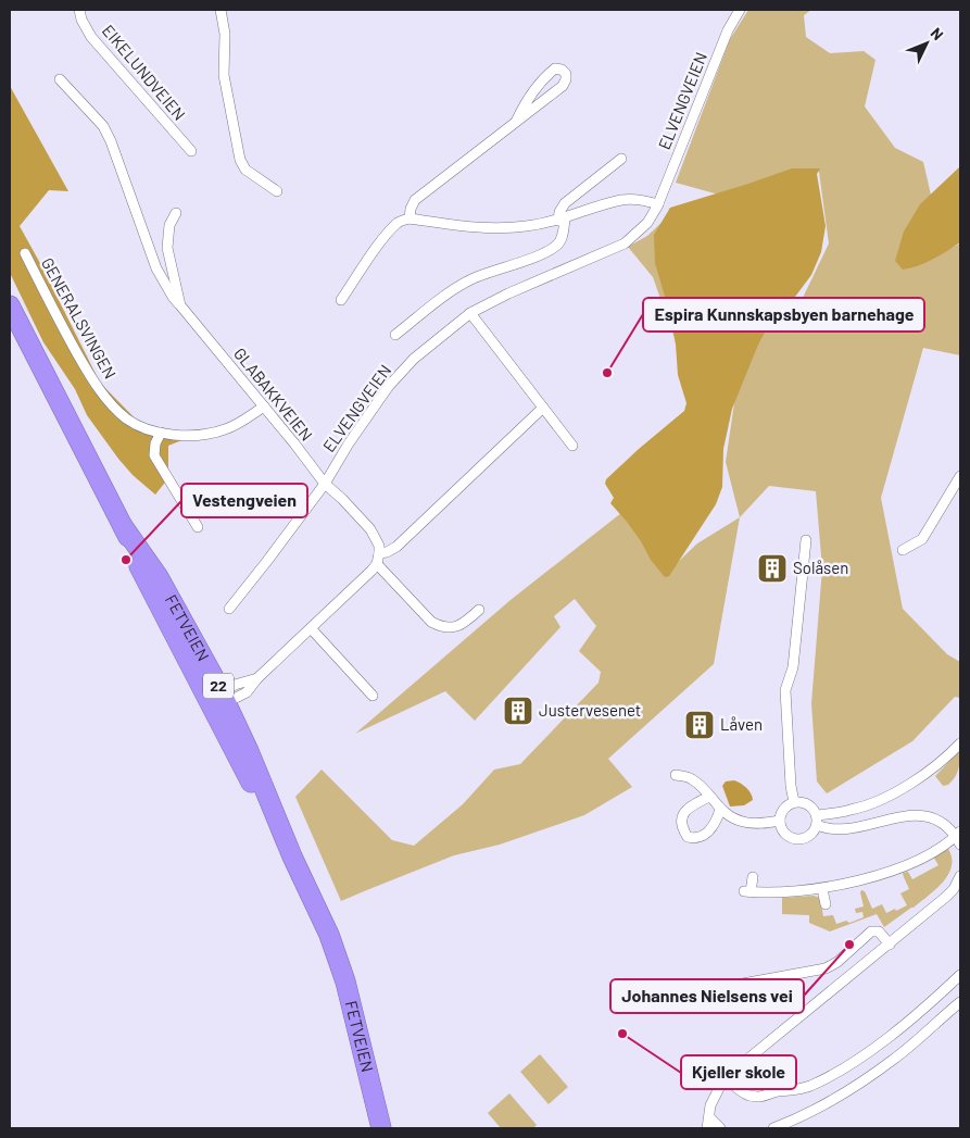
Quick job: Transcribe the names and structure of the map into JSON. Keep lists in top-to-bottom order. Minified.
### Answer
{"streets":{"highway":["FETVEIEN","22"],"street":["EIKELUNDVEIEN","ELVENGVEIEN","GENERALSVINGEN","GLABAKKVEIEN"]},"crossings":[["ELVENGVEIEN","GLABAKKVEIEN"],["GENERALSVINGEN","GLABAKKVEIEN"]],"places":{"other":["Espira Kunnskapsbyen barnehage","Vestengveien","Johannes Nielsens vei","Kjeller skole"],"building":["Solåsen","Justervesenet","Låven"]},"north":"top right"}
